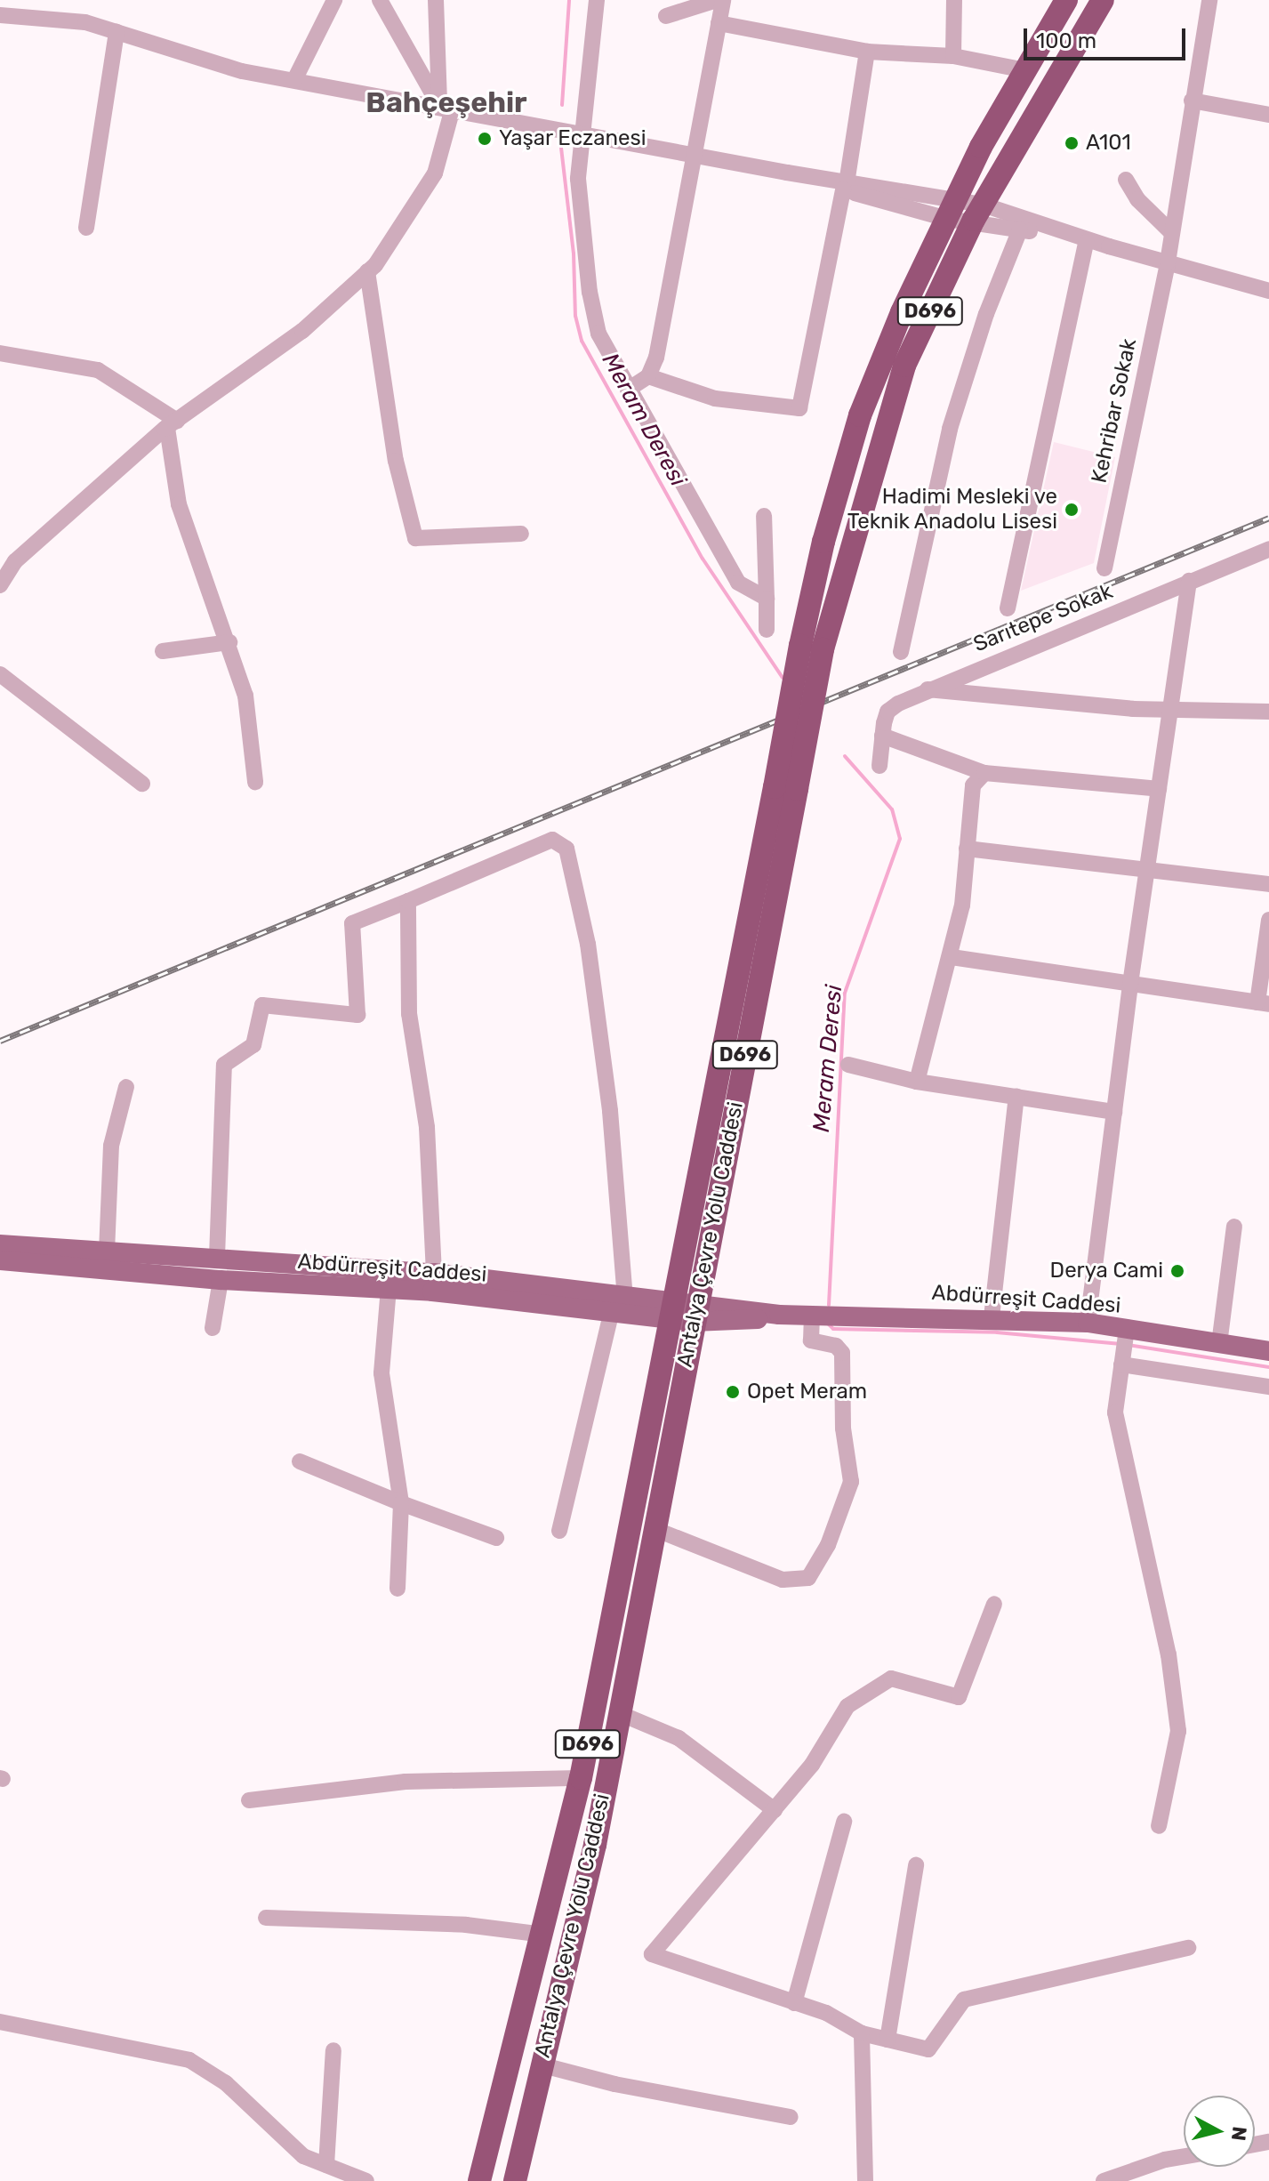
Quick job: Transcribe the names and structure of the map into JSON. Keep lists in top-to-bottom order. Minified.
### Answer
{"streets":{"highway":["D696","Antalya Çevre Yolu Caddesi"],"main road":["Abdürreşit Caddesi"],"street":["Kehribar Sokak","Sarıtepe Sokak"]},"crossings":[["Antalya Çevre Yolu Caddesi","Abdürreşit Caddesi"]],"districts":["Bahçeşehir"],"water":["Meram Deresi"],"places":["Yaşar Eczanesi","A101","Hadimi Mesleki ve Teknik Anadolu Lisesi","Derya Cami","Opet Meram"],"scale_bar":"100 m","north":"right"}
